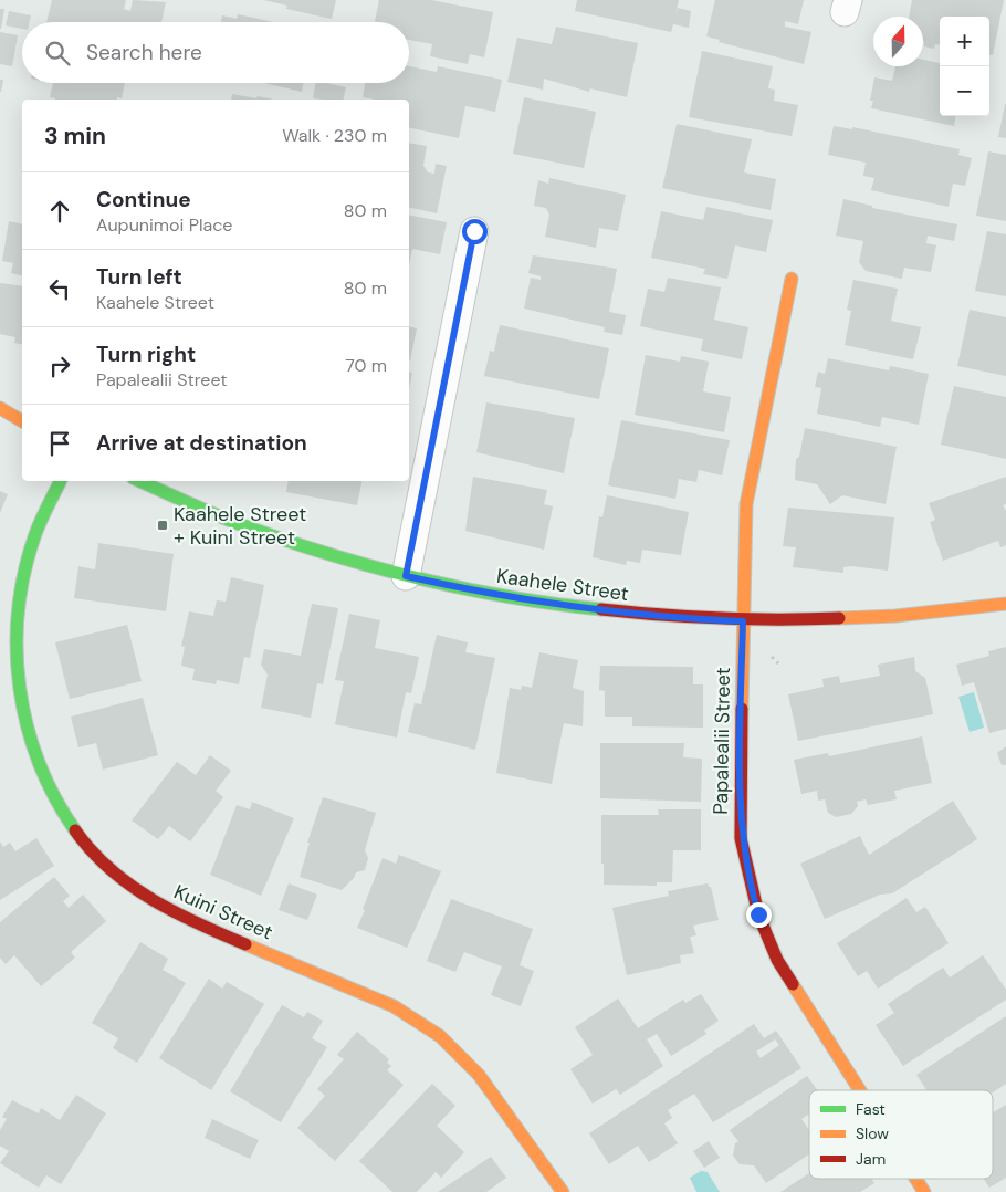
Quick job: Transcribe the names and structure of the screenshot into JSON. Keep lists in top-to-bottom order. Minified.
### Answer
{"streets":{"street":["Kaahele Street","Papalealii Street","Kuini Street"]},"crossings":[["Kaahele Street","Papalealii Street"]],"places":{"transit":["Kaahele Street + Kuini Street"]},"legend":["Fast","Slow","Jam"],"north":"top","page":{"map_buttons":["+","−"],"search":"Search here","heading":["3 min","Walk · 230 m"],"list":[["Continue","Aupunimoi Place","80 m"],["Turn left","Kaahele Street","80 m"],["Turn right","Papalealii Street","70 m"],"Arrive at destination"]}}
